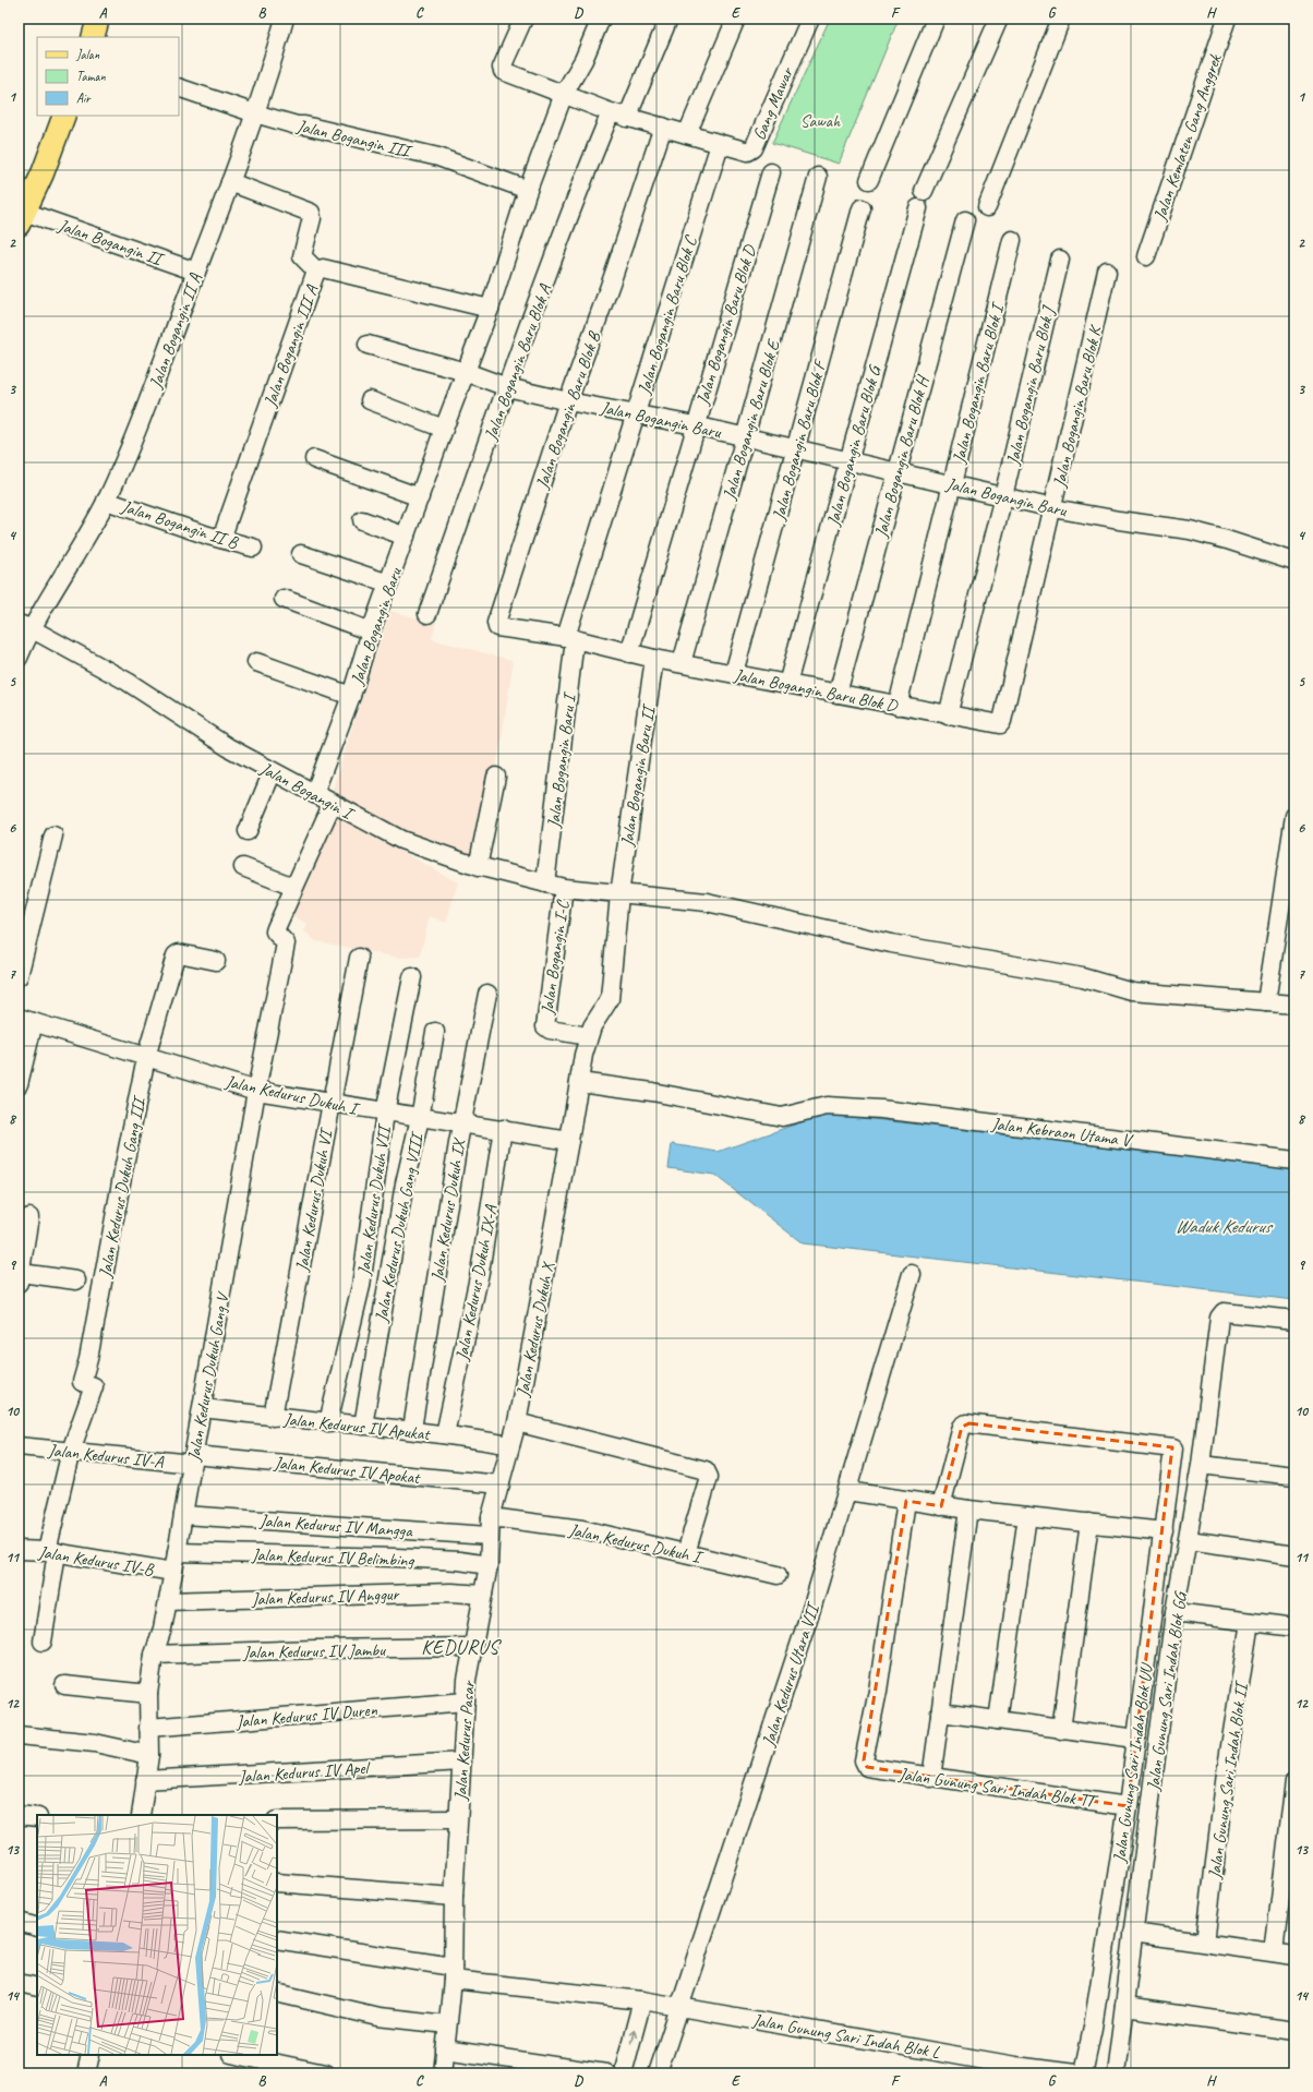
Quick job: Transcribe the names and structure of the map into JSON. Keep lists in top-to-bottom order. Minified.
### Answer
{"streets":{"street":["Gang Mawar","Jalan Bogangin III","Jalan Kemlaten Gang Anggrek","Jalan Bogangin II","Jalan Bogangin Baru Blok C","Jalan Bogangin Baru Blok D","Jalan Bogangin II A","Jalan Bogangin III A","Jalan Bogangin Baru Blok A","Jalan Bogangin Baru Blok I","Jalan Bogangin Baru Blok J","Jalan Bogangin Baru Blok K","Jalan Bogangin Baru Blok B","Jalan Bogangin Baru","Jalan Bogangin Baru Blok E","Jalan Bogangin Baru Blok F","Jalan Bogangin Baru Blok G","Jalan Bogangin Baru Blok H","Jalan Bogangin II B","Jalan Bogangin Baru I","Jalan Bogangin Baru II","Jalan Bogangin I","Jalan Bogangin I-C","Jalan Kedurus Dukuh I","Jalan Kebraon Utama V","Jalan Kedurus Dukuh Gang III","Jalan Kedurus Dukuh VI","Jalan Kedurus Dukuh VII","Jalan Kedurus Dukuh IX","Jalan Kedurus Dukuh Gang VIII","Jalan Kedurus Dukuh IX-A","Jalan Kedurus Dukuh X","Jalan Kedurus Dukuh Gang V","Jalan Kedurus IV Apukat","Jalan Kedurus IV-A","Jalan Kedurus IV Apokat","Jalan Kedurus IV Mangga","Jalan Kedurus IV Belimbing","Jalan Kedurus IV-B","Jalan Kedurus IV Anggur","Jalan Kedurus IV Jambu","Jalan Kedurus Utara VII","Jalan Gunung Sari Indah Blok GG","Jalan Kedurus IV Duren","Jalan Kedurus Pasar","Jalan Gunung Sari Indah Blok UU","Jalan Kedurus IV Apel","Jalan Gunung Sari Indah Blok II","Jalan Gunung Sari Indah Blok TT","Jalan Gunung Sari Indah Blok L"]},"crossings":[["Gang Mawar","Jalan Bogangin Baru Blok C"],["Gang Mawar","Jalan Bogangin Baru Blok A"],["Gang Mawar","Jalan Bogangin Baru Blok B"],["Jalan Bogangin III","Jalan Bogangin II A"],["Jalan Bogangin II","Jalan Bogangin II A"],["Jalan Bogangin Baru Blok C","Jalan Bogangin Baru Blok D"],["Jalan Bogangin Baru Blok C","Jalan Bogangin Baru Blok B"],["Jalan Bogangin Baru Blok C","Jalan Bogangin Baru"],["Jalan Bogangin Baru Blok C","Jalan Bogangin Baru I"],["Jalan Bogangin Baru Blok D","Jalan Bogangin Baru Blok I"],["Jalan Bogangin Baru Blok D","Jalan Bogangin Baru Blok J"],["Jalan Bogangin Baru Blok D","Jalan Bogangin Baru Blok K"],["Jalan Bogangin Baru Blok D","Jalan Bogangin Baru Blok B"],["Jalan Bogangin Baru Blok D","Jalan Bogangin Baru"],["Jalan Bogangin Baru Blok D","Jalan Bogangin Baru Blok E"],["Jalan Bogangin Baru Blok D","Jalan Bogangin Baru Blok F"],["Jalan Bogangin Baru Blok D","Jalan Bogangin Baru Blok G"],["Jalan Bogangin Baru Blok D","Jalan Bogangin Baru Blok H"],["Jalan Bogangin Baru Blok D","Jalan Bogangin Baru I"],["Jalan Bogangin Baru Blok D","Jalan Bogangin Baru II"],["Jalan Bogangin II A","Jalan Bogangin II B"],["Jalan Bogangin II A","Jalan Bogangin I"],["Jalan Bogangin III A","Jalan Bogangin II B"],["Jalan Bogangin Baru Blok A","Jalan Bogangin Baru"],["Jalan Bogangin Baru Blok I","Jalan Bogangin Baru"],["Jalan Bogangin Baru Blok J","Jalan Bogangin Baru"],["Jalan Bogangin Baru Blok K","Jalan Bogangin Baru"],["Jalan Bogangin Baru Blok B","Jalan Bogangin Baru"],["Jalan Bogangin Baru Blok B","Jalan Bogangin Baru I"],["Jalan Bogangin Baru","Jalan Bogangin Baru Blok E"],["Jalan Bogangin Baru","Jalan Bogangin Baru Blok F"],["Jalan Bogangin Baru","Jalan Bogangin Baru Blok G"],["Jalan Bogangin Baru","Jalan Bogangin Baru Blok H"],["Jalan Bogangin Baru","Jalan Bogangin I"],["Jalan Bogangin Baru I","Jalan Bogangin I"],["Jalan Bogangin Baru II","Jalan Bogangin I"],["Jalan Bogangin Baru II","Jalan Bogangin I-C"],["Jalan Bogangin Baru II","Jalan Kedurus Dukuh X"],["Jalan Bogangin I","Jalan Bogangin I-C"],["Jalan Bogangin I-C","Jalan Kedurus Dukuh X"],["Jalan Kedurus Dukuh I","Jalan Kedurus Dukuh Gang III"],["Jalan Kedurus Dukuh I","Jalan Kedurus Dukuh VI"],["Jalan Kedurus Dukuh I","Jalan Kedurus Dukuh VII"],["Jalan Kedurus Dukuh I","Jalan Kedurus Dukuh IX"],["Jalan Kedurus Dukuh I","Jalan Kedurus Dukuh Gang VIII"],["Jalan Kedurus Dukuh I","Jalan Kedurus Dukuh IX-A"],["Jalan Kedurus Dukuh I","Jalan Kedurus Dukuh X"],["Jalan Kedurus Dukuh I","Jalan Kedurus Dukuh Gang V"],["Jalan Kedurus Dukuh I","Jalan Kedurus Pasar"],["Jalan Kebraon Utama V","Jalan Kedurus Dukuh X"],["Jalan Kedurus Dukuh Gang III","Jalan Kedurus IV-A"],["Jalan Kedurus Dukuh VI","Jalan Kedurus IV Apukat"],["Jalan Kedurus Dukuh VII","Jalan Kedurus IV Apukat"],["Jalan Kedurus Dukuh IX","Jalan Kedurus IV Apukat"],["Jalan Kedurus Dukuh Gang VIII","Jalan Kedurus IV Apukat"],["Jalan Kedurus Dukuh IX-A","Jalan Kedurus IV Apukat"],["Jalan Kedurus Dukuh X","Jalan Kedurus IV Apukat"],["Jalan Kedurus Dukuh X","Jalan Kedurus IV Apokat"],["Jalan Kedurus Dukuh X","Jalan Kedurus Pasar"],["Jalan Kedurus Dukuh Gang V","Jalan Kedurus IV Apukat"],["Jalan Kedurus Dukuh Gang V","Jalan Kedurus IV-A"],["Jalan Kedurus Dukuh Gang V","Jalan Kedurus IV Apokat"],["Jalan Kedurus Dukuh Gang V","Jalan Kedurus IV Mangga"],["Jalan Kedurus Dukuh Gang V","Jalan Kedurus IV Belimbing"],["Jalan Kedurus Dukuh Gang V","Jalan Kedurus IV-B"],["Jalan Kedurus Dukuh Gang V","Jalan Kedurus IV Anggur"],["Jalan Kedurus Dukuh Gang V","Jalan Kedurus IV Jambu"],["Jalan Kedurus Dukuh Gang V","Jalan Kedurus IV Duren"],["Jalan Kedurus Dukuh Gang V","Jalan Kedurus IV Apel"],["Jalan Kedurus IV-A","Jalan Kedurus IV Apokat"],["Jalan Kedurus IV Mangga","Jalan Kedurus Pasar"],["Jalan Kedurus IV Belimbing","Jalan Kedurus Pasar"],["Jalan Kedurus IV Anggur","Jalan Kedurus Pasar"],["Jalan Kedurus IV Jambu","Jalan Kedurus Pasar"],["Jalan Kedurus Utara VII","Jalan Gunung Sari Indah Blok L"],["Jalan Kedurus IV Duren","Jalan Kedurus Pasar"],["Jalan Kedurus Pasar","Jalan Kedurus IV Apel"],["Jalan Kedurus Pasar","Jalan Gunung Sari Indah Blok L"],["Jalan Gunung Sari Indah Blok UU","Jalan Gunung Sari Indah Blok TT"]],"districts":["KEDURUS"],"water":["Waduk Kedurus"],"parks":["Sawah"],"legend":["Jalan","Taman","Air"],"grid":{"columns":["A","B","C","D","E","F","G","H"],"rows":["1","2","3","4","5","6","7","8","9","10","11","12","13","14"]}}
